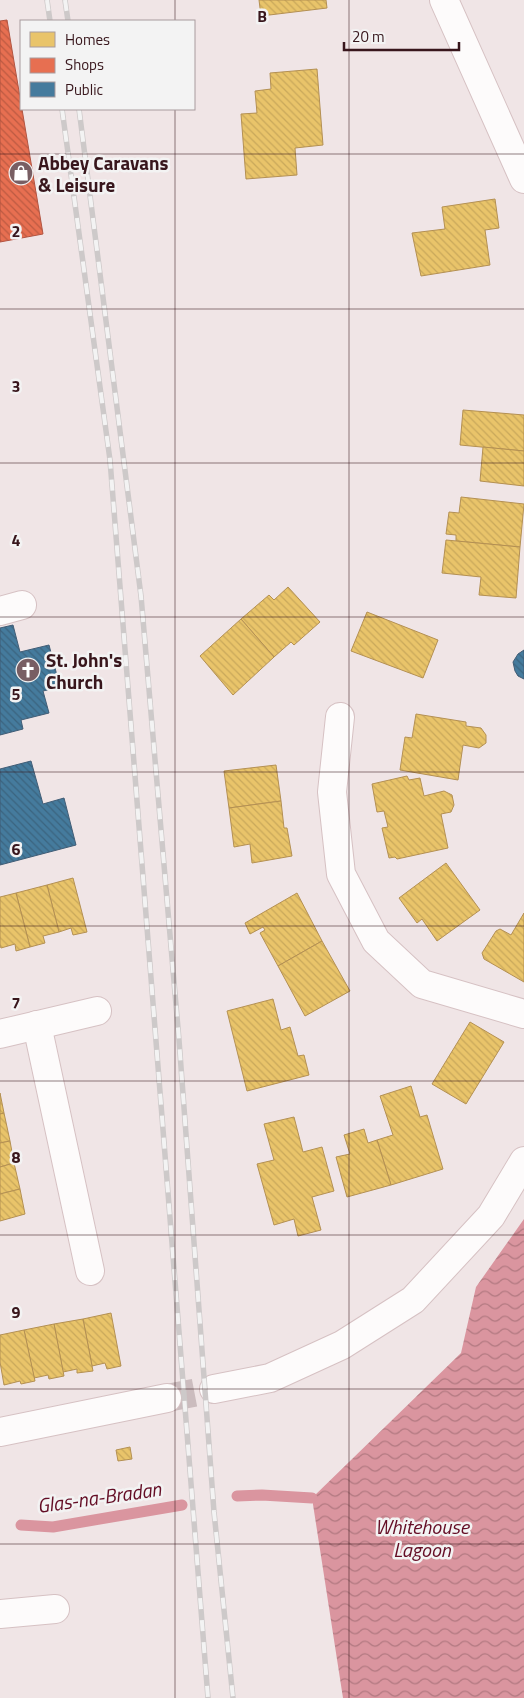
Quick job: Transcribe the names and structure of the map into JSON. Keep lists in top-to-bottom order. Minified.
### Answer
{"water":["Glas-na-Bradan","Whitehouse Lagoon"],"places":{"shop":["Abbey Caravans & Leisure"],"church":["St. John's Church"]},"legend":["Homes","Shops","Public"],"scale_bar":"20 m","grid":{"columns":["B"],"rows":["2","3","4","5","6","7","8","9"]}}
